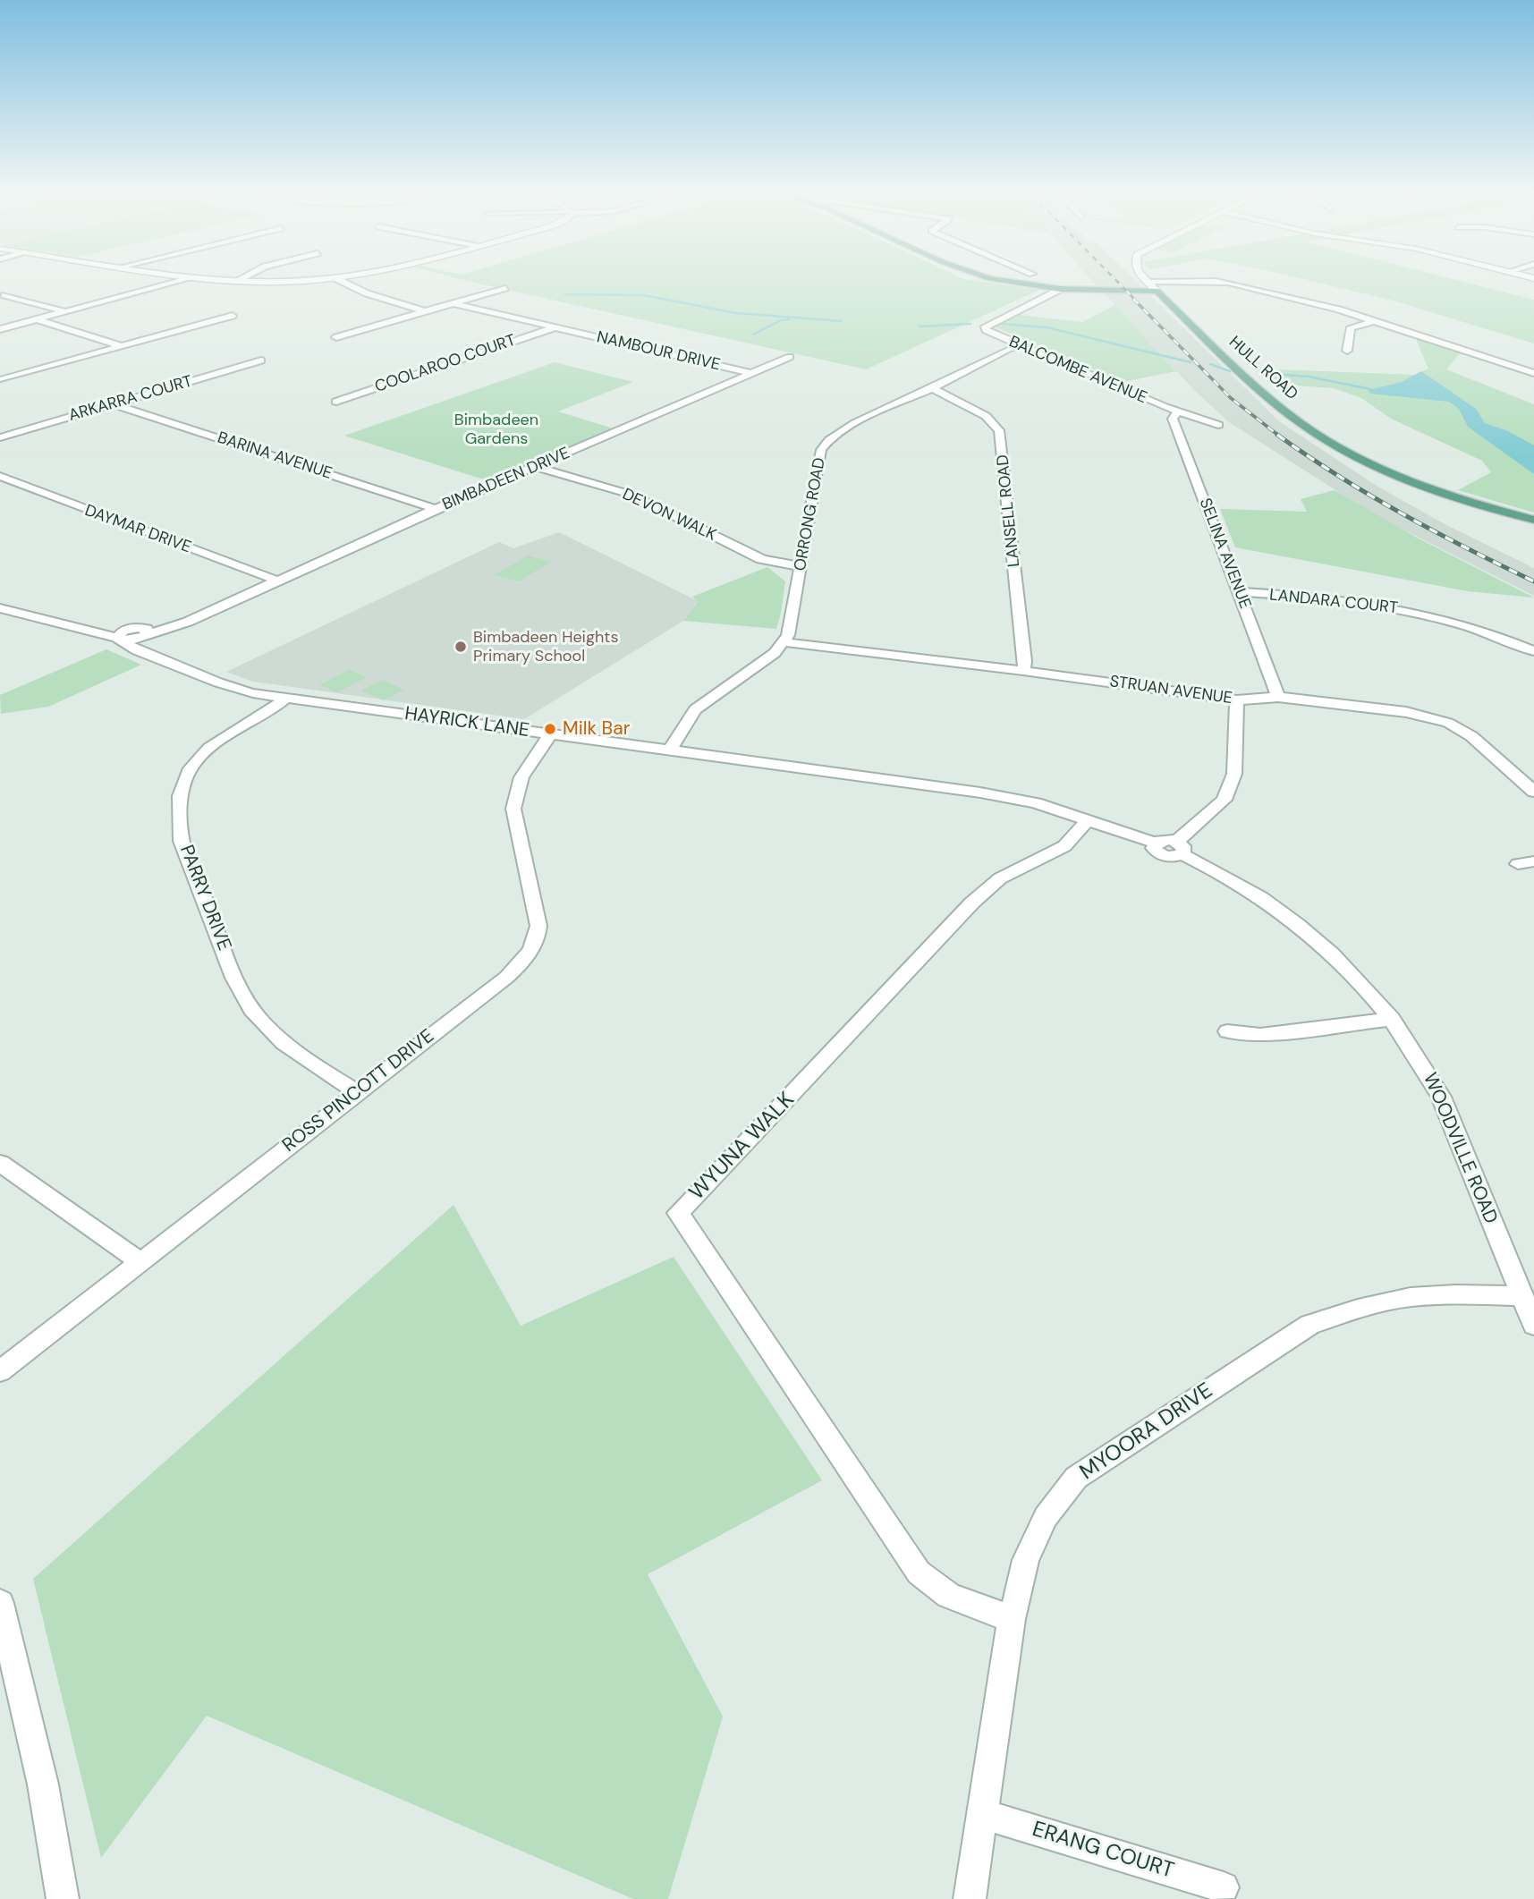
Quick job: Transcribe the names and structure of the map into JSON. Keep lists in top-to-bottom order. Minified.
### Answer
{"streets":{"main road":["HULL ROAD"],"street":["NAMBOUR DRIVE","COOLAROO COURT","BALCOMBE AVENUE","ARKARRA COURT","BARINA AVENUE","BIMBADEEN DRIVE","LANSELL ROAD","ORRONG ROAD","DEVON WALK","DAYMAR DRIVE","SELINA AVENUE","LANDARA COURT","STRUAN AVENUE","HAYRICK LANE","PARRY DRIVE","ROSS PINCOTT DRIVE","WYUNA WALK","WOODVILLE ROAD","MYOORA DRIVE","ERANG COURT"]},"crossings":[["NAMBOUR DRIVE","COOLAROO COURT"],["NAMBOUR DRIVE","BIMBADEEN DRIVE"],["BALCOMBE AVENUE","ORRONG ROAD"],["BALCOMBE AVENUE","SELINA AVENUE"],["ARKARRA COURT","BARINA AVENUE"],["BARINA AVENUE","BIMBADEEN DRIVE"],["BIMBADEEN DRIVE","DEVON WALK"],["BIMBADEEN DRIVE","DAYMAR DRIVE"],["BIMBADEEN DRIVE","HAYRICK LANE"],["LANSELL ROAD","ORRONG ROAD"],["LANSELL ROAD","STRUAN AVENUE"],["ORRONG ROAD","DEVON WALK"],["ORRONG ROAD","STRUAN AVENUE"],["SELINA AVENUE","LANDARA COURT"],["SELINA AVENUE","STRUAN AVENUE"],["HAYRICK LANE","PARRY DRIVE"],["HAYRICK LANE","ROSS PINCOTT DRIVE"],["HAYRICK LANE","WYUNA WALK"],["HAYRICK LANE","WOODVILLE ROAD"],["PARRY DRIVE","ROSS PINCOTT DRIVE"],["WYUNA WALK","WOODVILLE ROAD"],["WYUNA WALK","MYOORA DRIVE"],["WOODVILLE ROAD","MYOORA DRIVE"],["MYOORA DRIVE","ERANG COURT"]],"parks":["Bimbadeen Gardens"],"places":["Bimbadeen Heights Primary School","Milk Bar"]}
